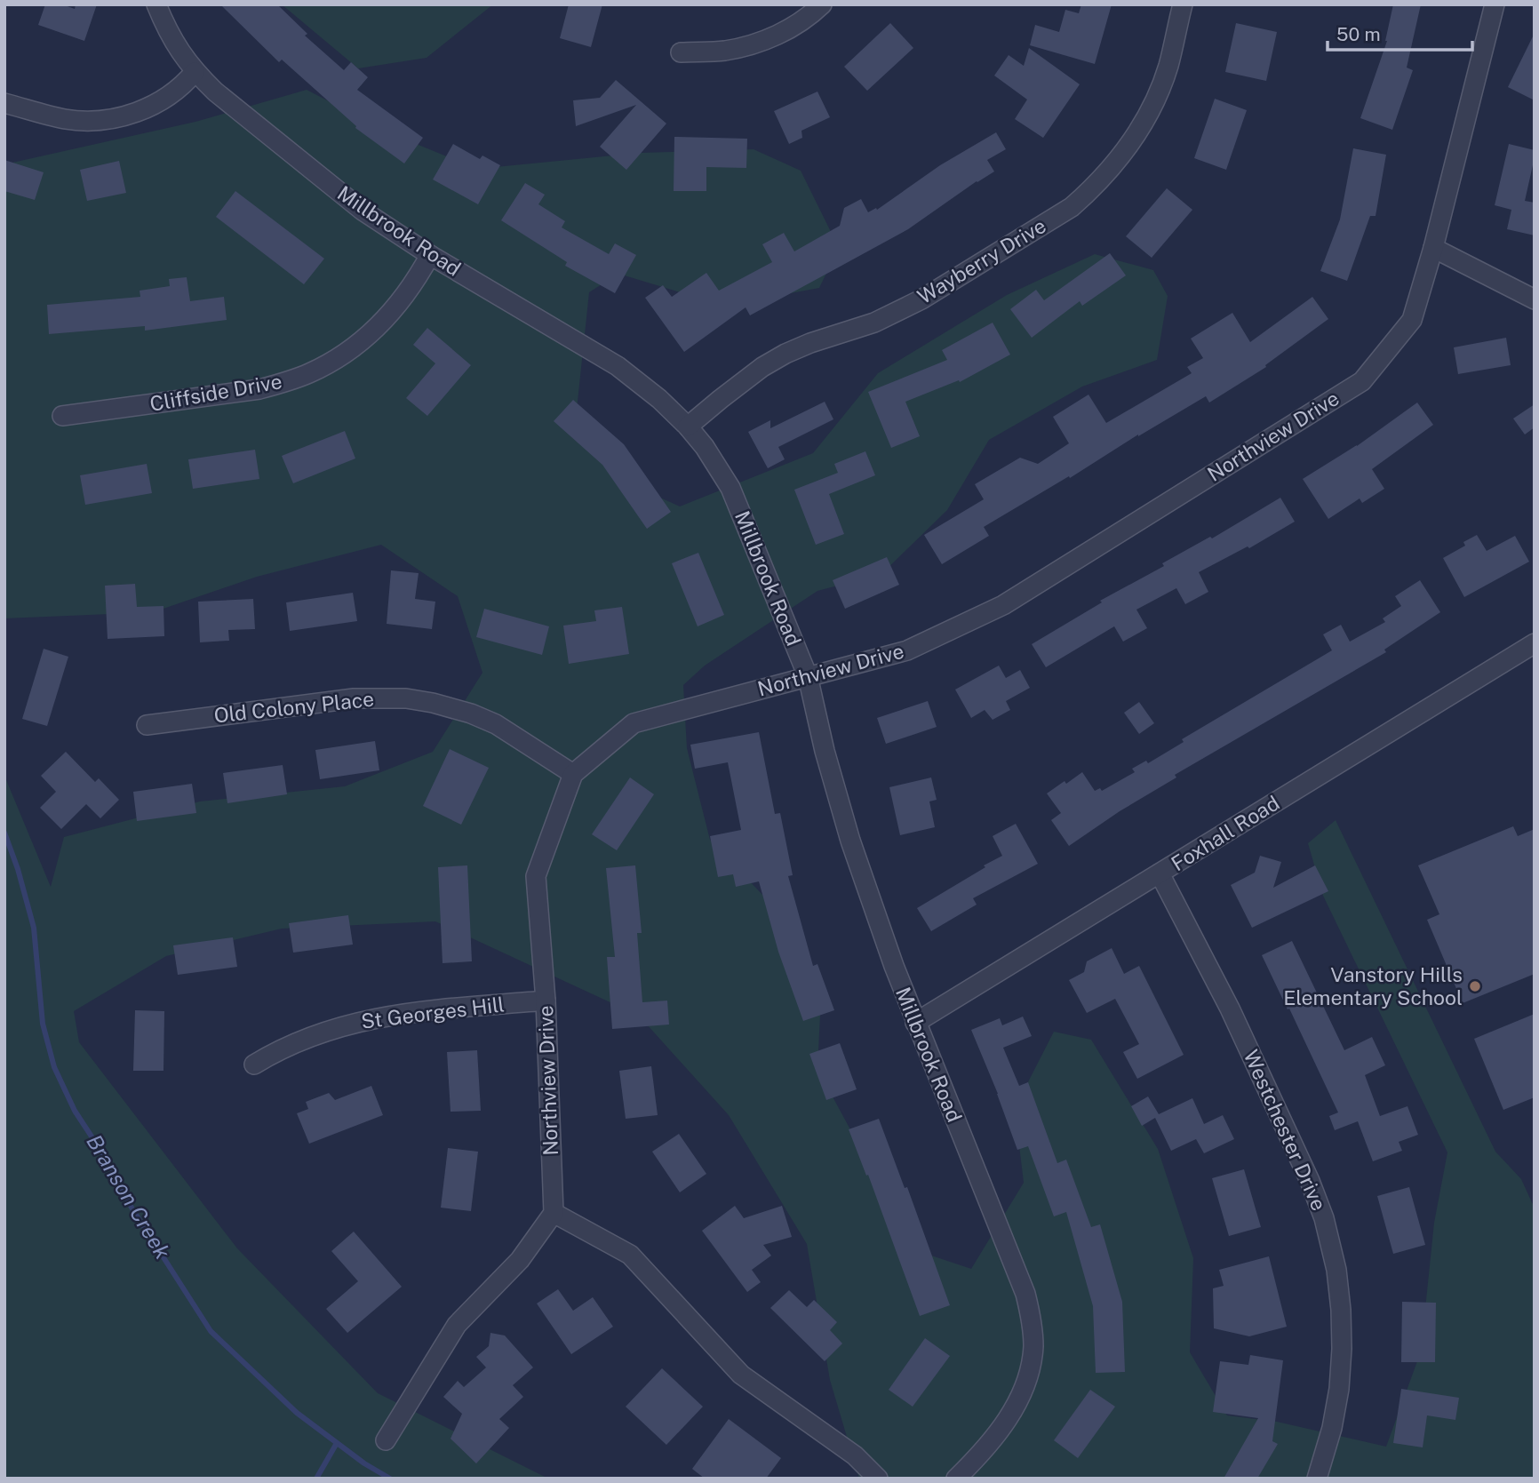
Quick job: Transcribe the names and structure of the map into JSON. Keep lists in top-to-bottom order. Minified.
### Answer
{"streets":{"street":["Millbrook Road","Wayberry Drive","Cliffside Drive","Northview Drive","Old Colony Place","Foxhall Road","St Georges Hill","Westchester Drive"]},"crossings":[["Millbrook Road","Wayberry Drive"],["Millbrook Road","Cliffside Drive"],["Millbrook Road","Northview Drive"],["Millbrook Road","Foxhall Road"],["Northview Drive","Old Colony Place"],["Northview Drive","St Georges Hill"],["Foxhall Road","Westchester Drive"]],"water":["Branson Creek"],"places":["Vanstory Hills Elementary School"],"scale_bar":"50 m"}
